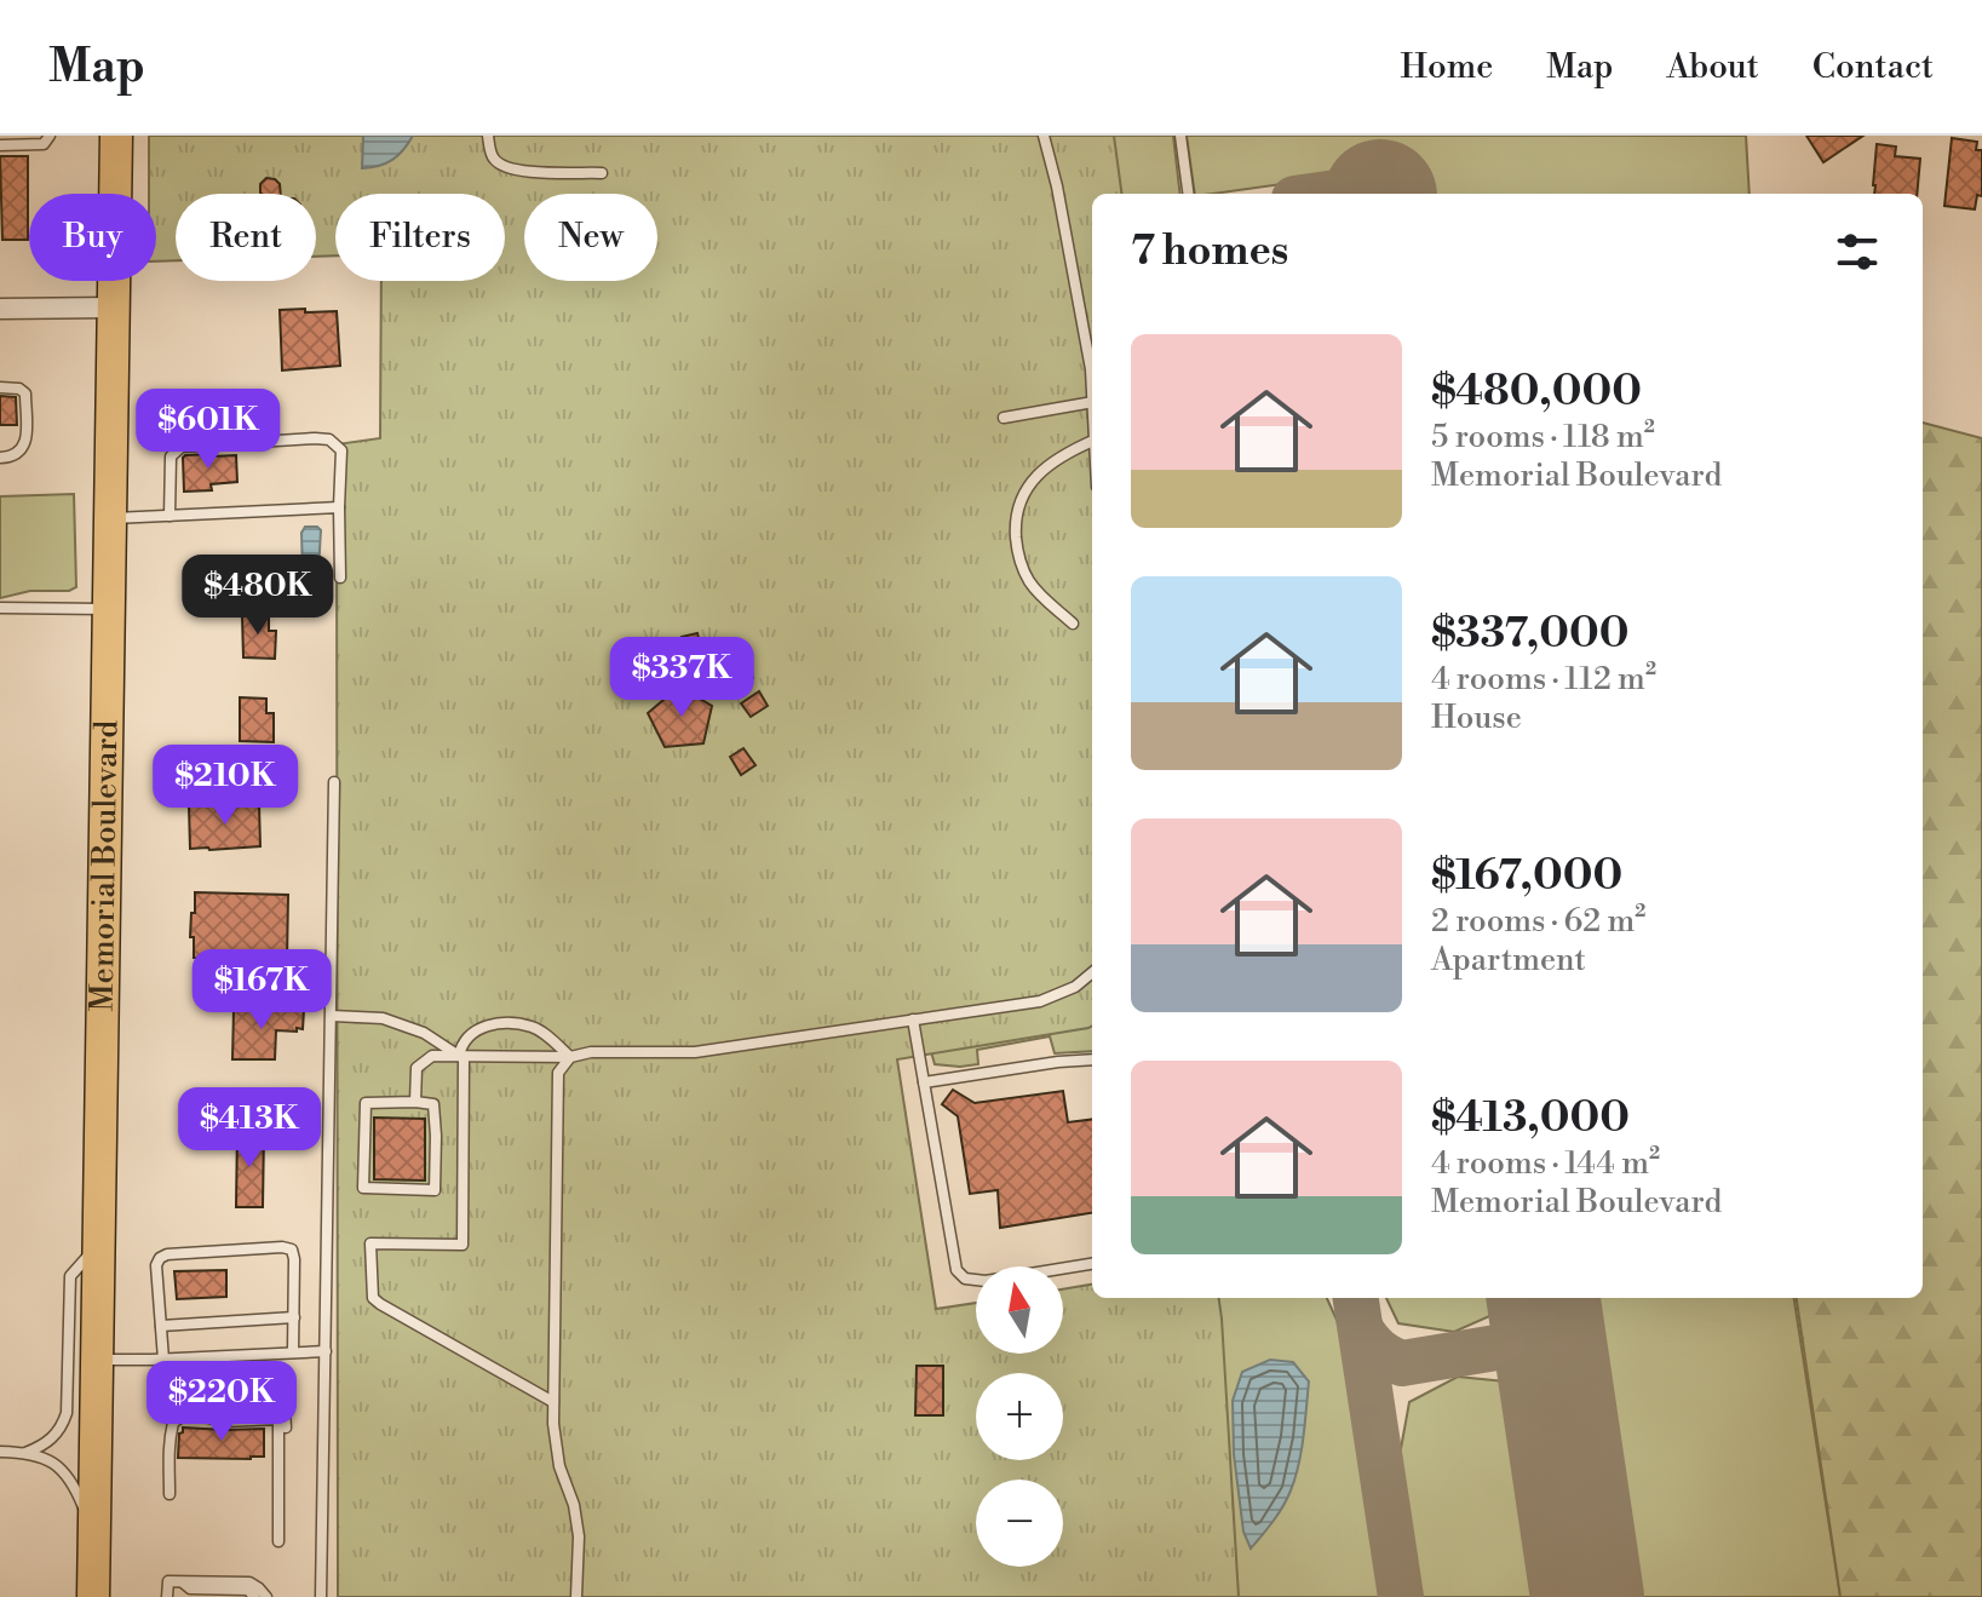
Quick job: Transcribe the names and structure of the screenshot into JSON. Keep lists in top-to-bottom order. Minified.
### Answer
{"streets":{"main road":["Memorial Boulevard"]},"north":"top","page":{"header":"Map","nav":["Home","Map","About","Contact"],"chip":["Buy","Rent","Filters","New"],"heading":"7 homes","list":[{"name":"$480,000","note":"5 rooms · 118 m² · Memorial Boulevard"},{"name":"$337,000","note":"4 rooms · 112 m² · House"},{"name":"$167,000","note":"2 rooms · 62 m² · Apartment"},{"name":"$413,000","note":"4 rooms · 144 m² · Memorial Boulevard"}],"price":["$601K","$480K","$337K","$210K","$167K","$413K","$220K"],"map_buttons":["+","−"]}}
